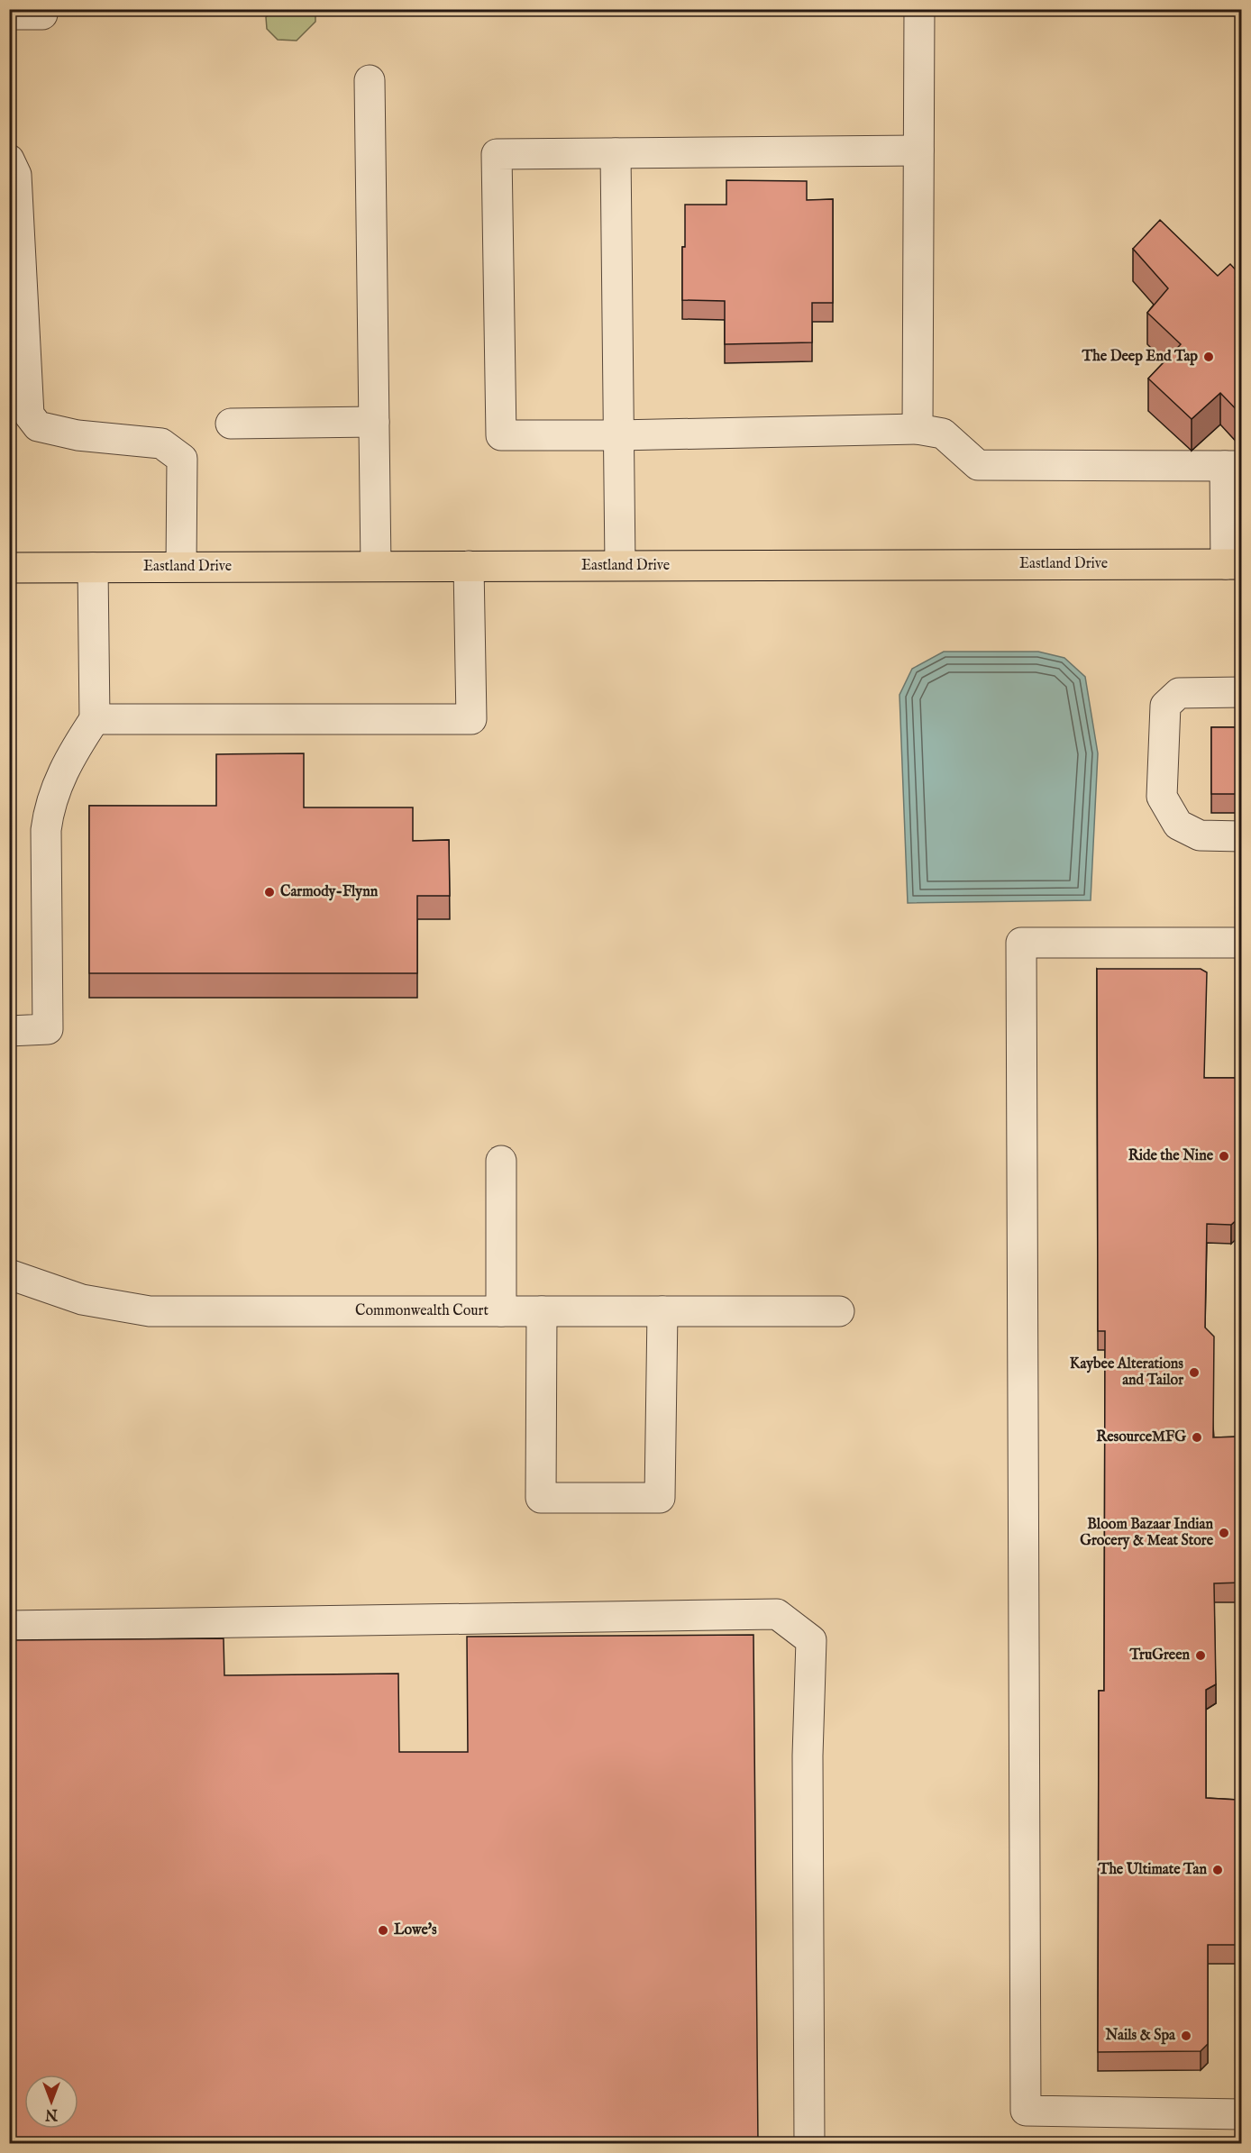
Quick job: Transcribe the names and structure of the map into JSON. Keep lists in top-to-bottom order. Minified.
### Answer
{"streets":{"main road":["Eastland Drive"],"lane":["Commonwealth Court"]},"places":["The Deep End Tap","Carmody-Flynn","Ride the Nine","Kaybee Alterations and Tailor","ResourceMFG","Bloom Bazaar Indian Grocery & Meat Store","TruGreen","The Ultimate Tan","Lowe's","Nails & Spa"],"north":"bottom"}
